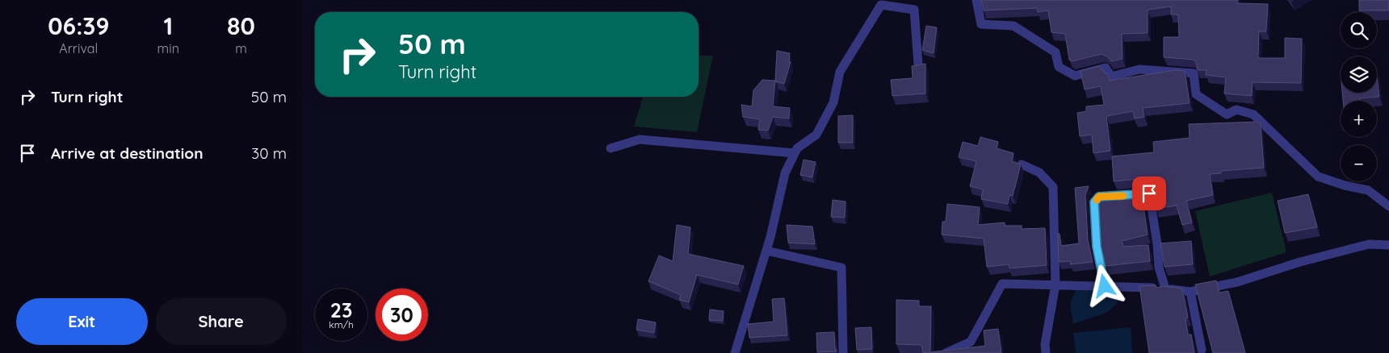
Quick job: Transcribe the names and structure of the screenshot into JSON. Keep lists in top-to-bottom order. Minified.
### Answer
{"page":{"eta":["06:39","Arrival","1","min","80","m"],"map_buttons":["+","−"],"turn":["50 m","Turn right"],"list":[{"name":"Turn right","value":"50 m"},{"name":"Arrive at destination","value":"30 m"}],"speed":"23 km/h","limit":"30","buttons":["Exit","Share"]}}
